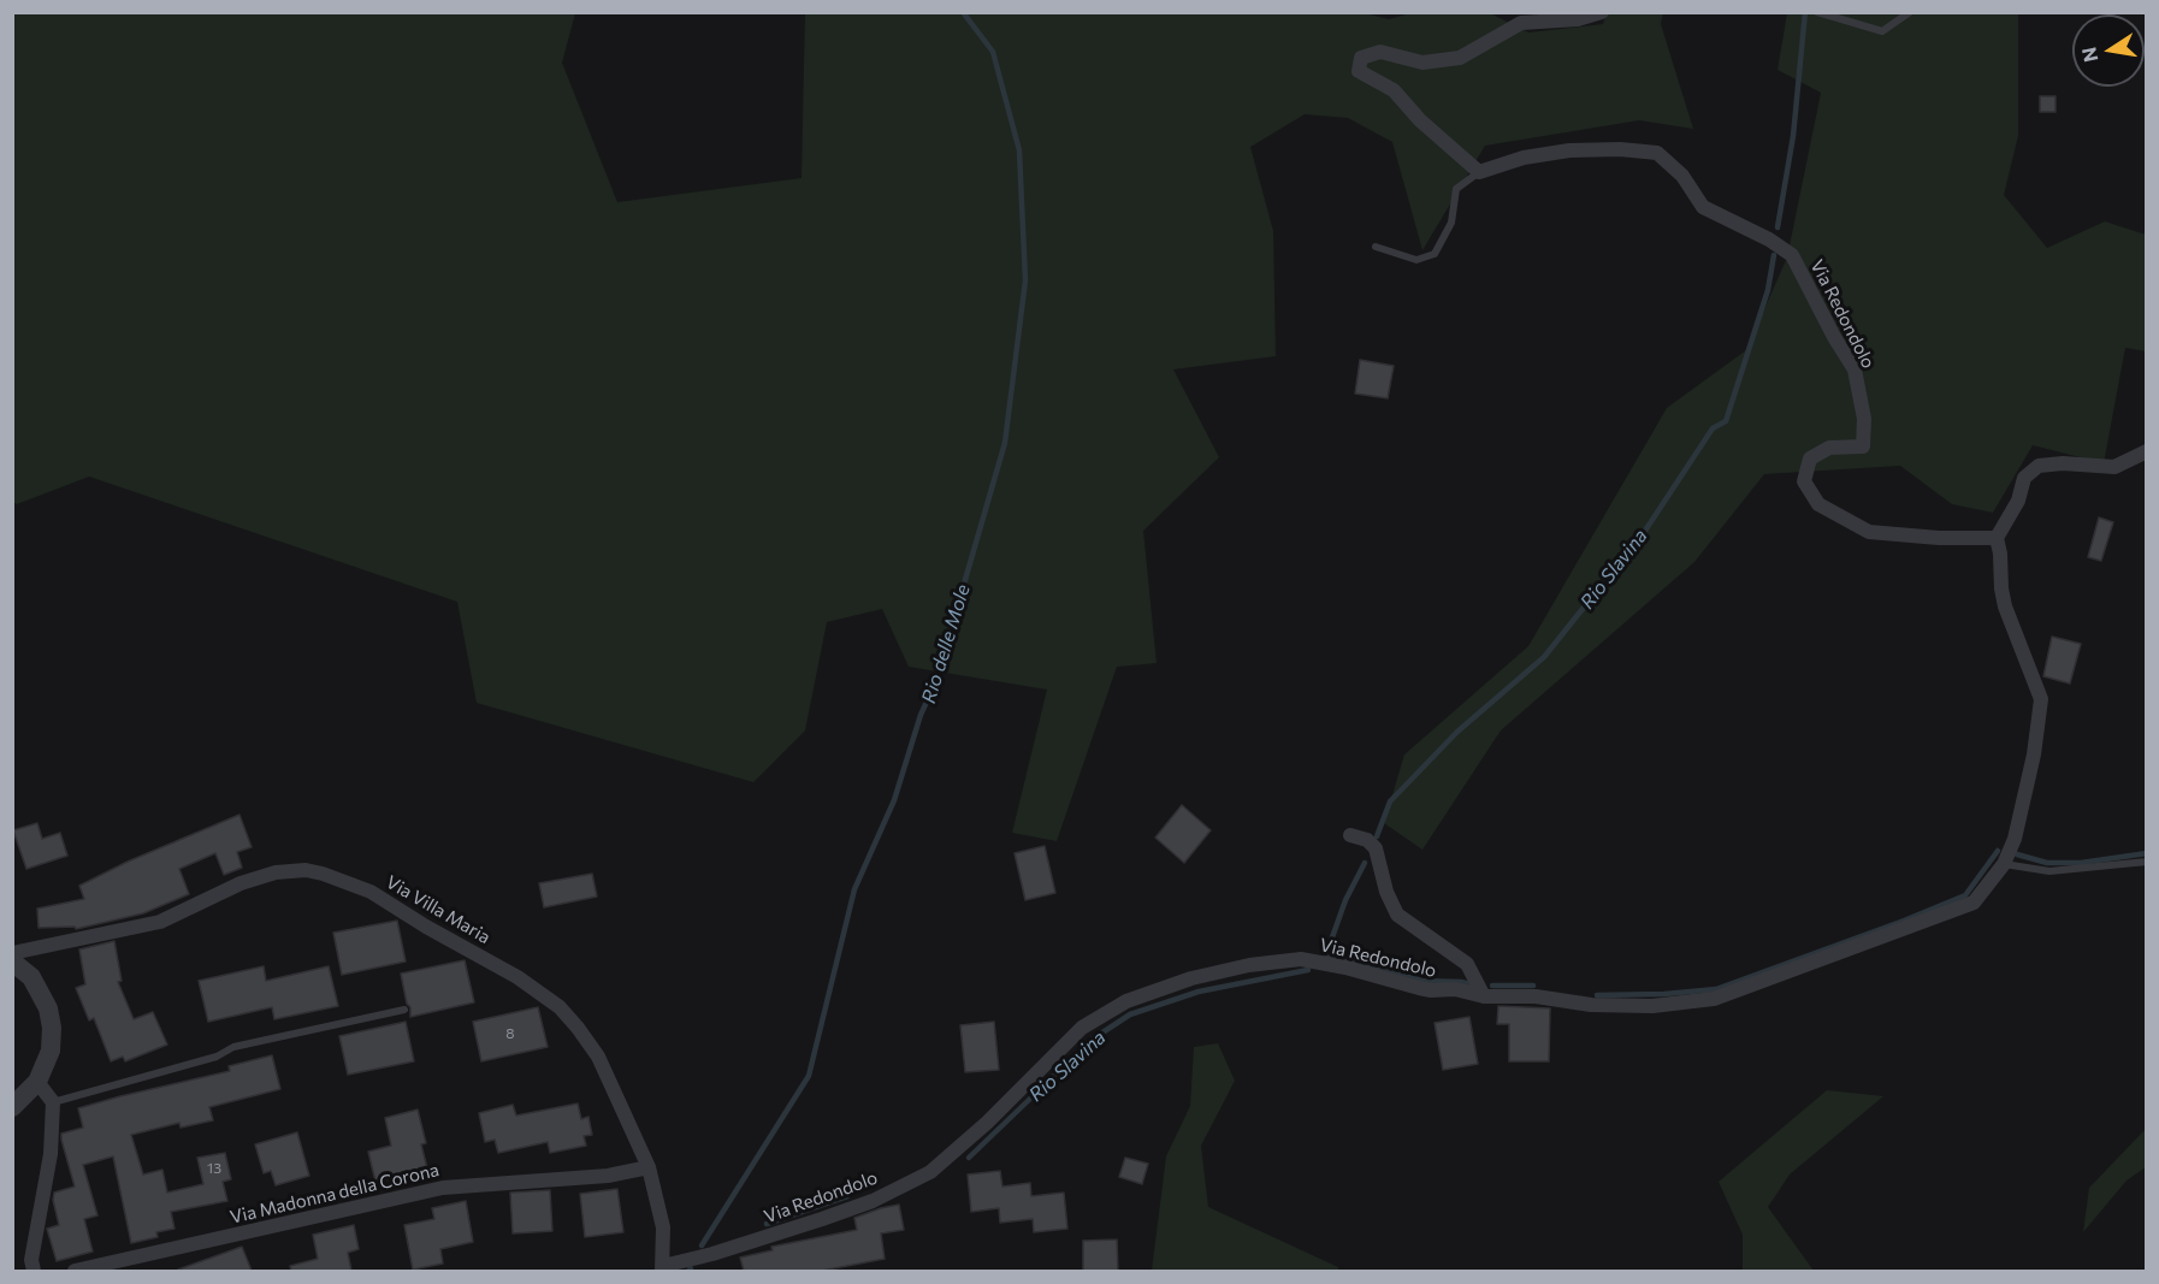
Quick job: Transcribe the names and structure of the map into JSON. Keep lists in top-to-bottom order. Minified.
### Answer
{"streets":{"street":["Via Redondolo","Via Villa Maria","Via Madonna della Corona"]},"crossings":[["Via Redondolo","Via Villa Maria"],["Via Villa Maria","Via Madonna della Corona"]],"water":["Rio Slavina","Rio delle Mole"],"house_numbers":["8","13"],"north":"left"}
